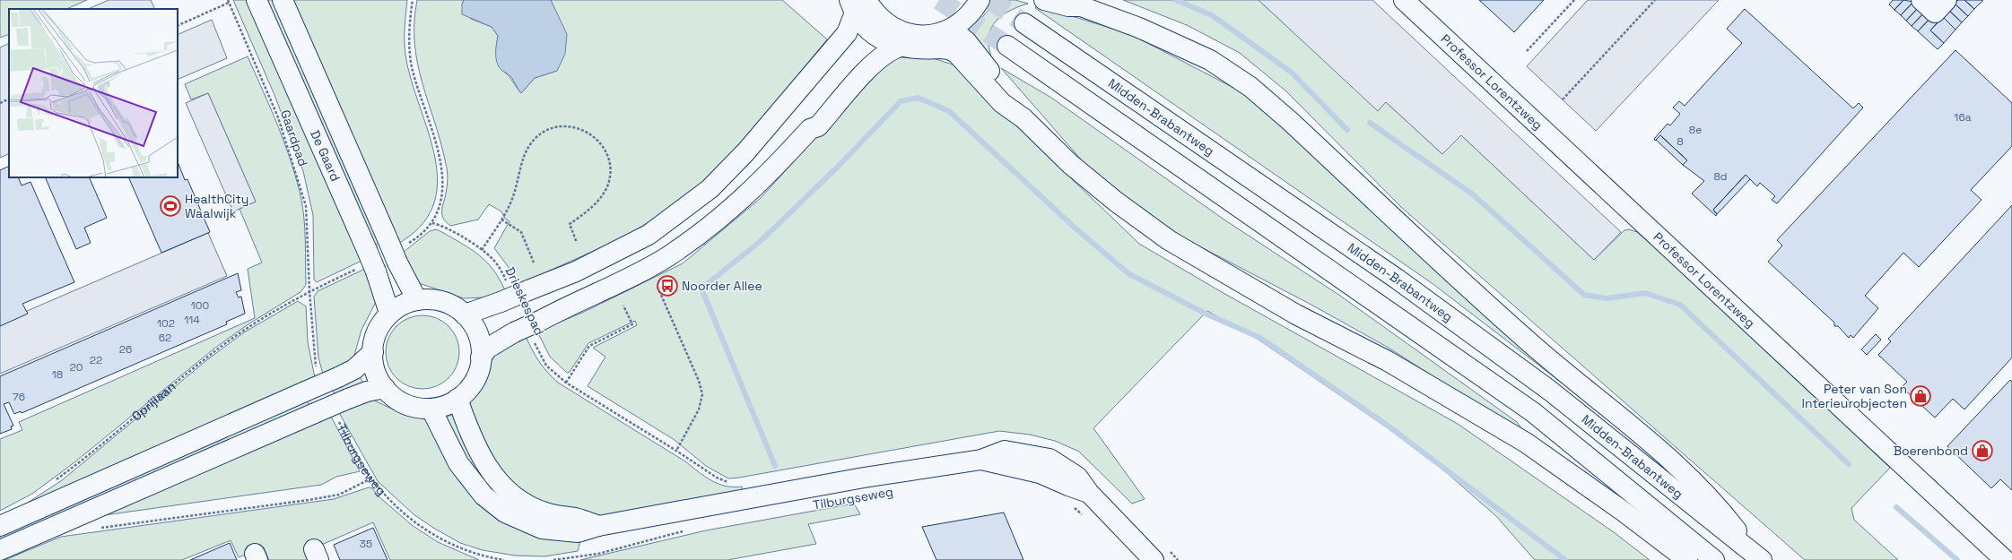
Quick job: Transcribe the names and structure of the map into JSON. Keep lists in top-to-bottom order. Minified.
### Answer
{"streets":{"main road":["Professor Lorentzweg","Midden-Brabantweg","De Gaard","Tilburgseweg"],"path":["Gaardpad","Drieskespad","Oprijlaan"]},"crossings":[["Gaardpad","Oprijlaan"],["De Gaard","Tilburgseweg"]],"places":{"sports":["HealthCity Waalwijk"],"bus stop":["Noorder Allee"],"shop":["Peter van Son Interieurobjecten","Boerenbond"]},"house_numbers":["16a","8e","8","8d","100","114","102","62","26","22","20","18","76","35"]}
